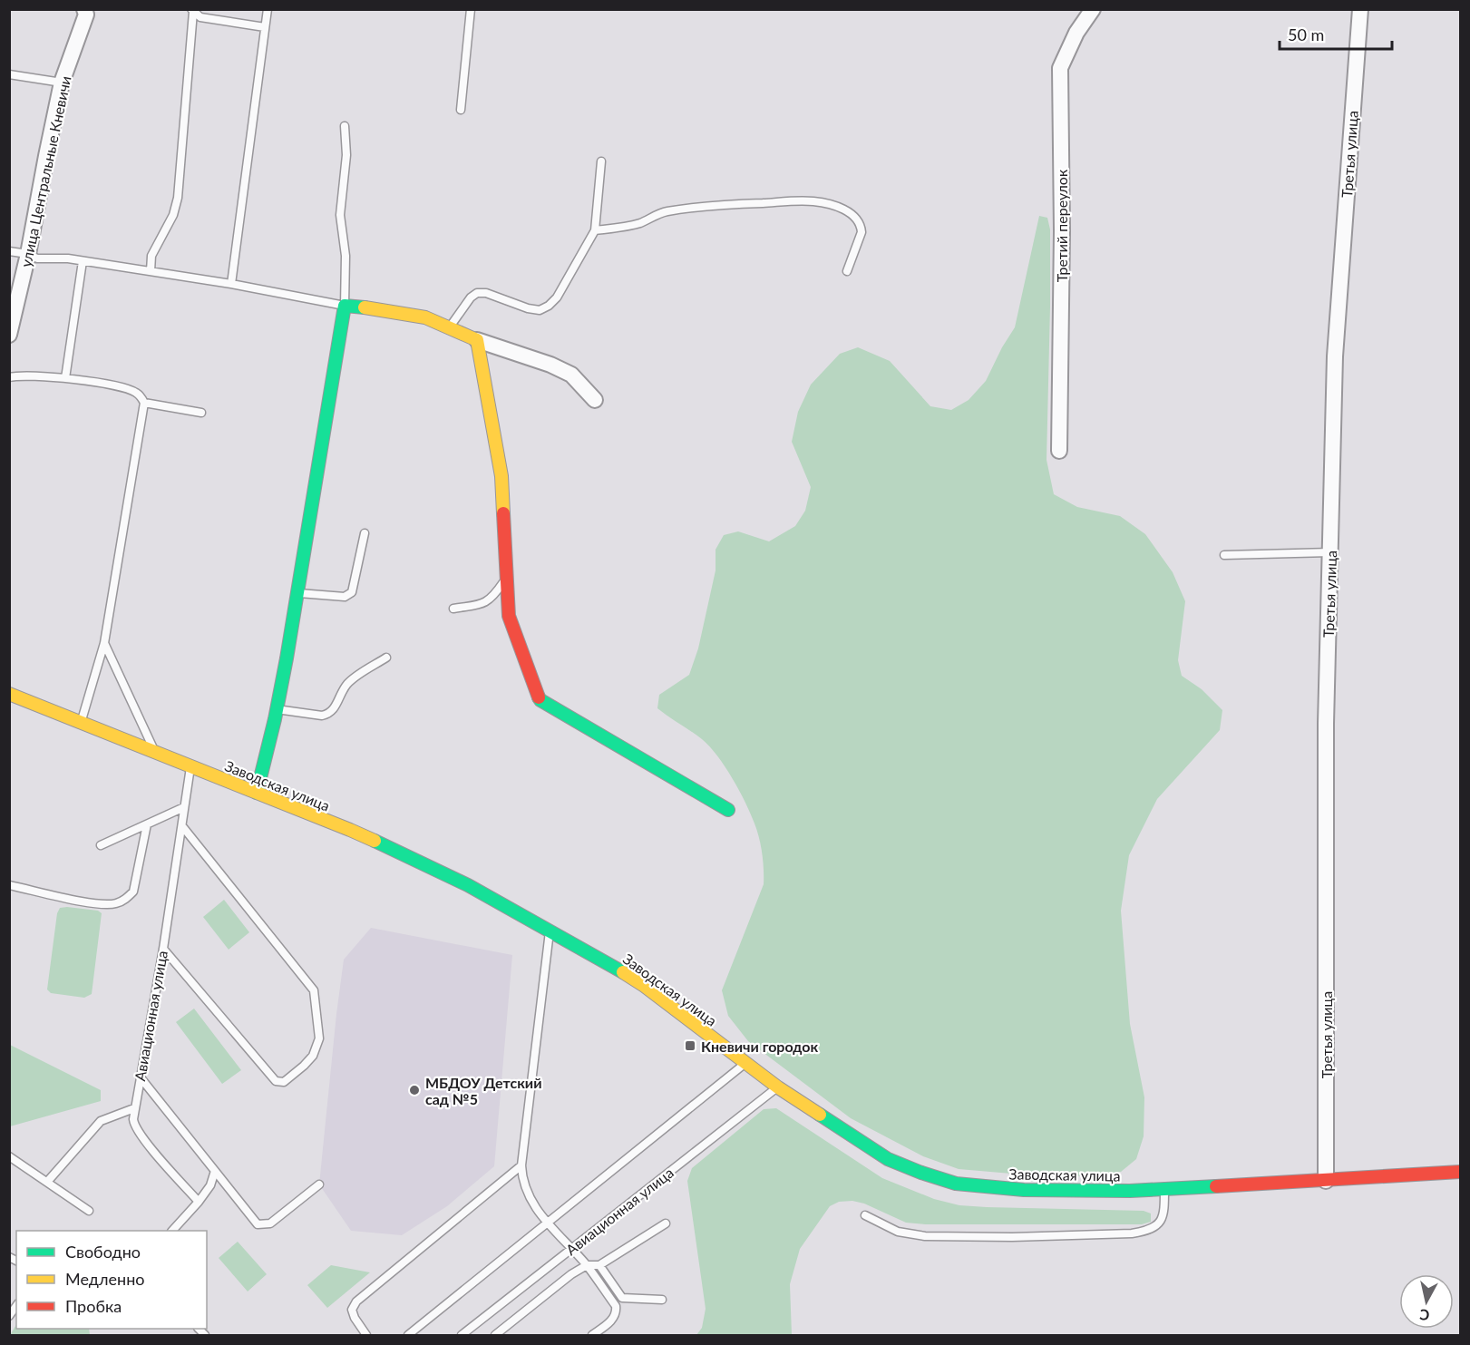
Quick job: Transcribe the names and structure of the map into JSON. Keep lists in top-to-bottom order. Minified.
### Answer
{"streets":{"street":["Третья улица","улица Центральные Кневичи","Третий переулок","Заводская улица"],"lane":["Авиационная улица"]},"crossings":[["Третья улица","Заводская улица"],["Заводская улица","Авиационная улица"]],"places":{"transit":["Кневичи городок"],"other":["МБДОУ Детский сад №5"]},"legend":["Свободно","Медленно","Пробка"],"scale_bar":"50 m","north":"bottom"}
